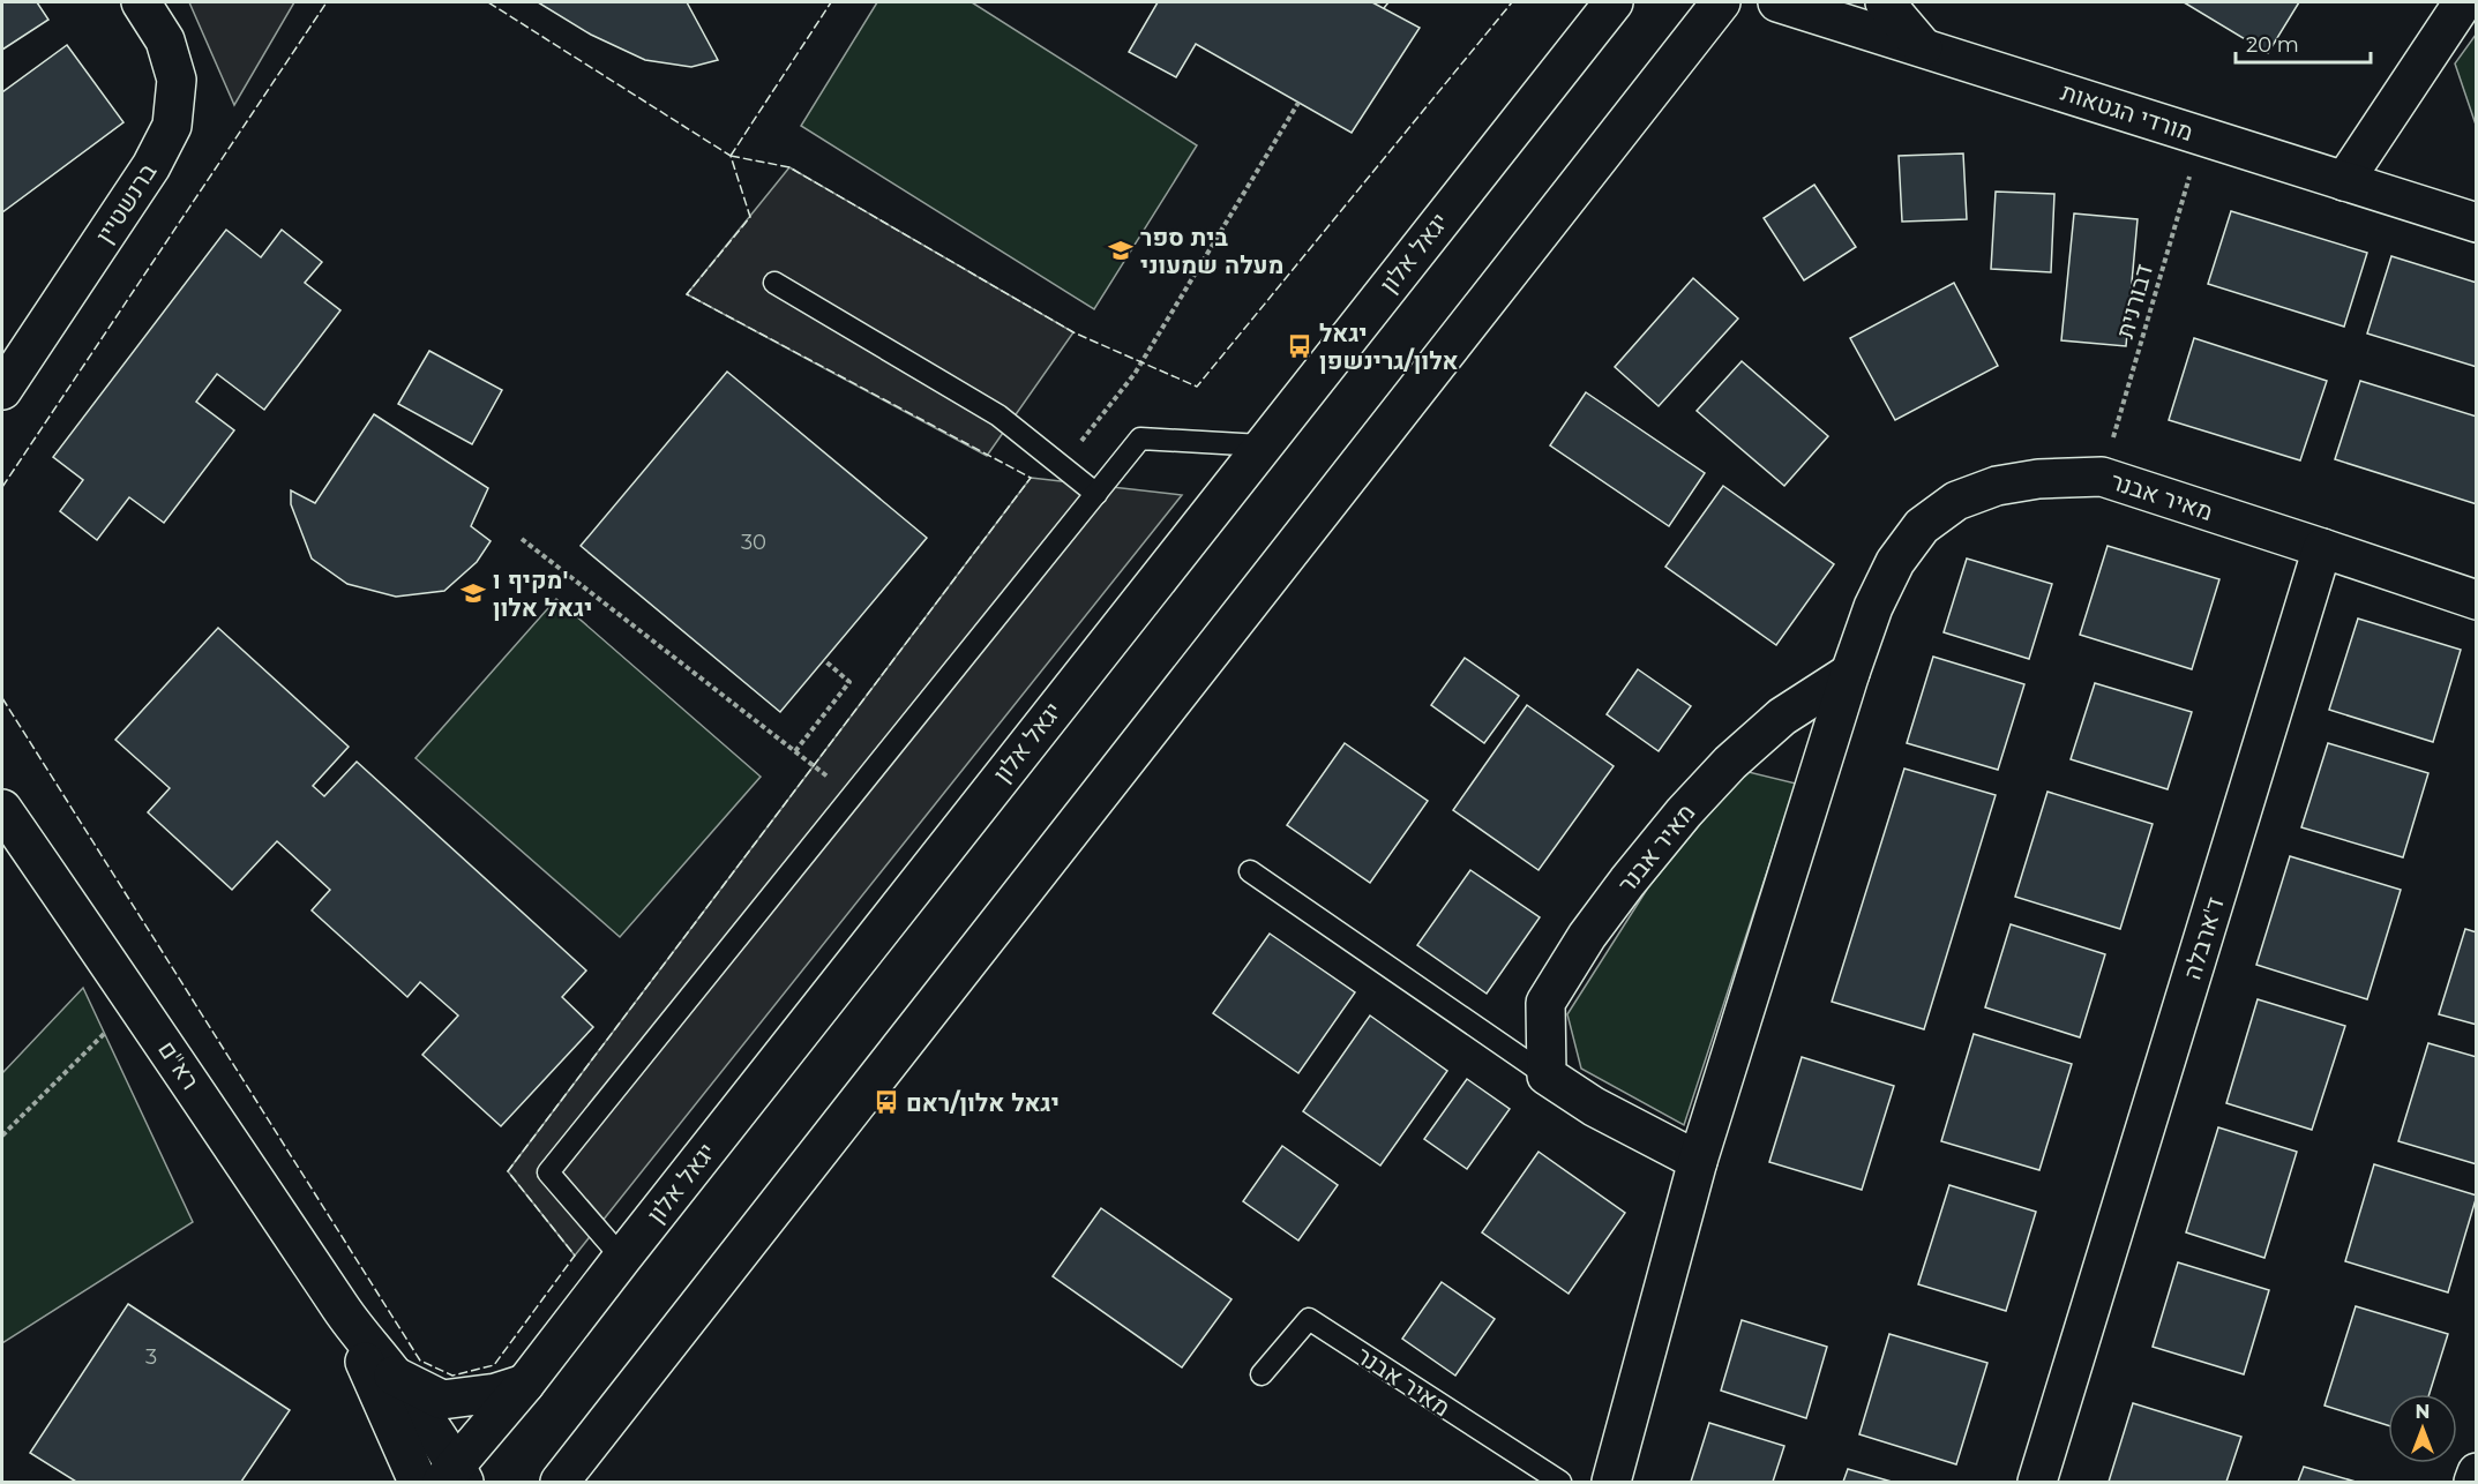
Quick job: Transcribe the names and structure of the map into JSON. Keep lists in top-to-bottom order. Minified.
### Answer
{"streets":{"street":["מורדי הגטאות","ברנשטיין","יגאל אלון","מאיר אבנר","ד'ארבלה","רא\"ם"],"path":["דבורנית"]},"crossings":[["מורדי הגטאות","דבורנית"],["יגאל אלון","רא\"ם"],["דבורנית","מאיר אבנר"],["מאיר אבנר","ד'ארבלה"]],"places":{"school or university":["בית ספר מעלה שמעוני","מקיף ו' יגאל אלון"],"bus stop":["יגאל אלון/גרינשפן","יגאל אלון/ראם"]},"house_numbers":["30","3"],"scale_bar":"20 m","north":"top"}
